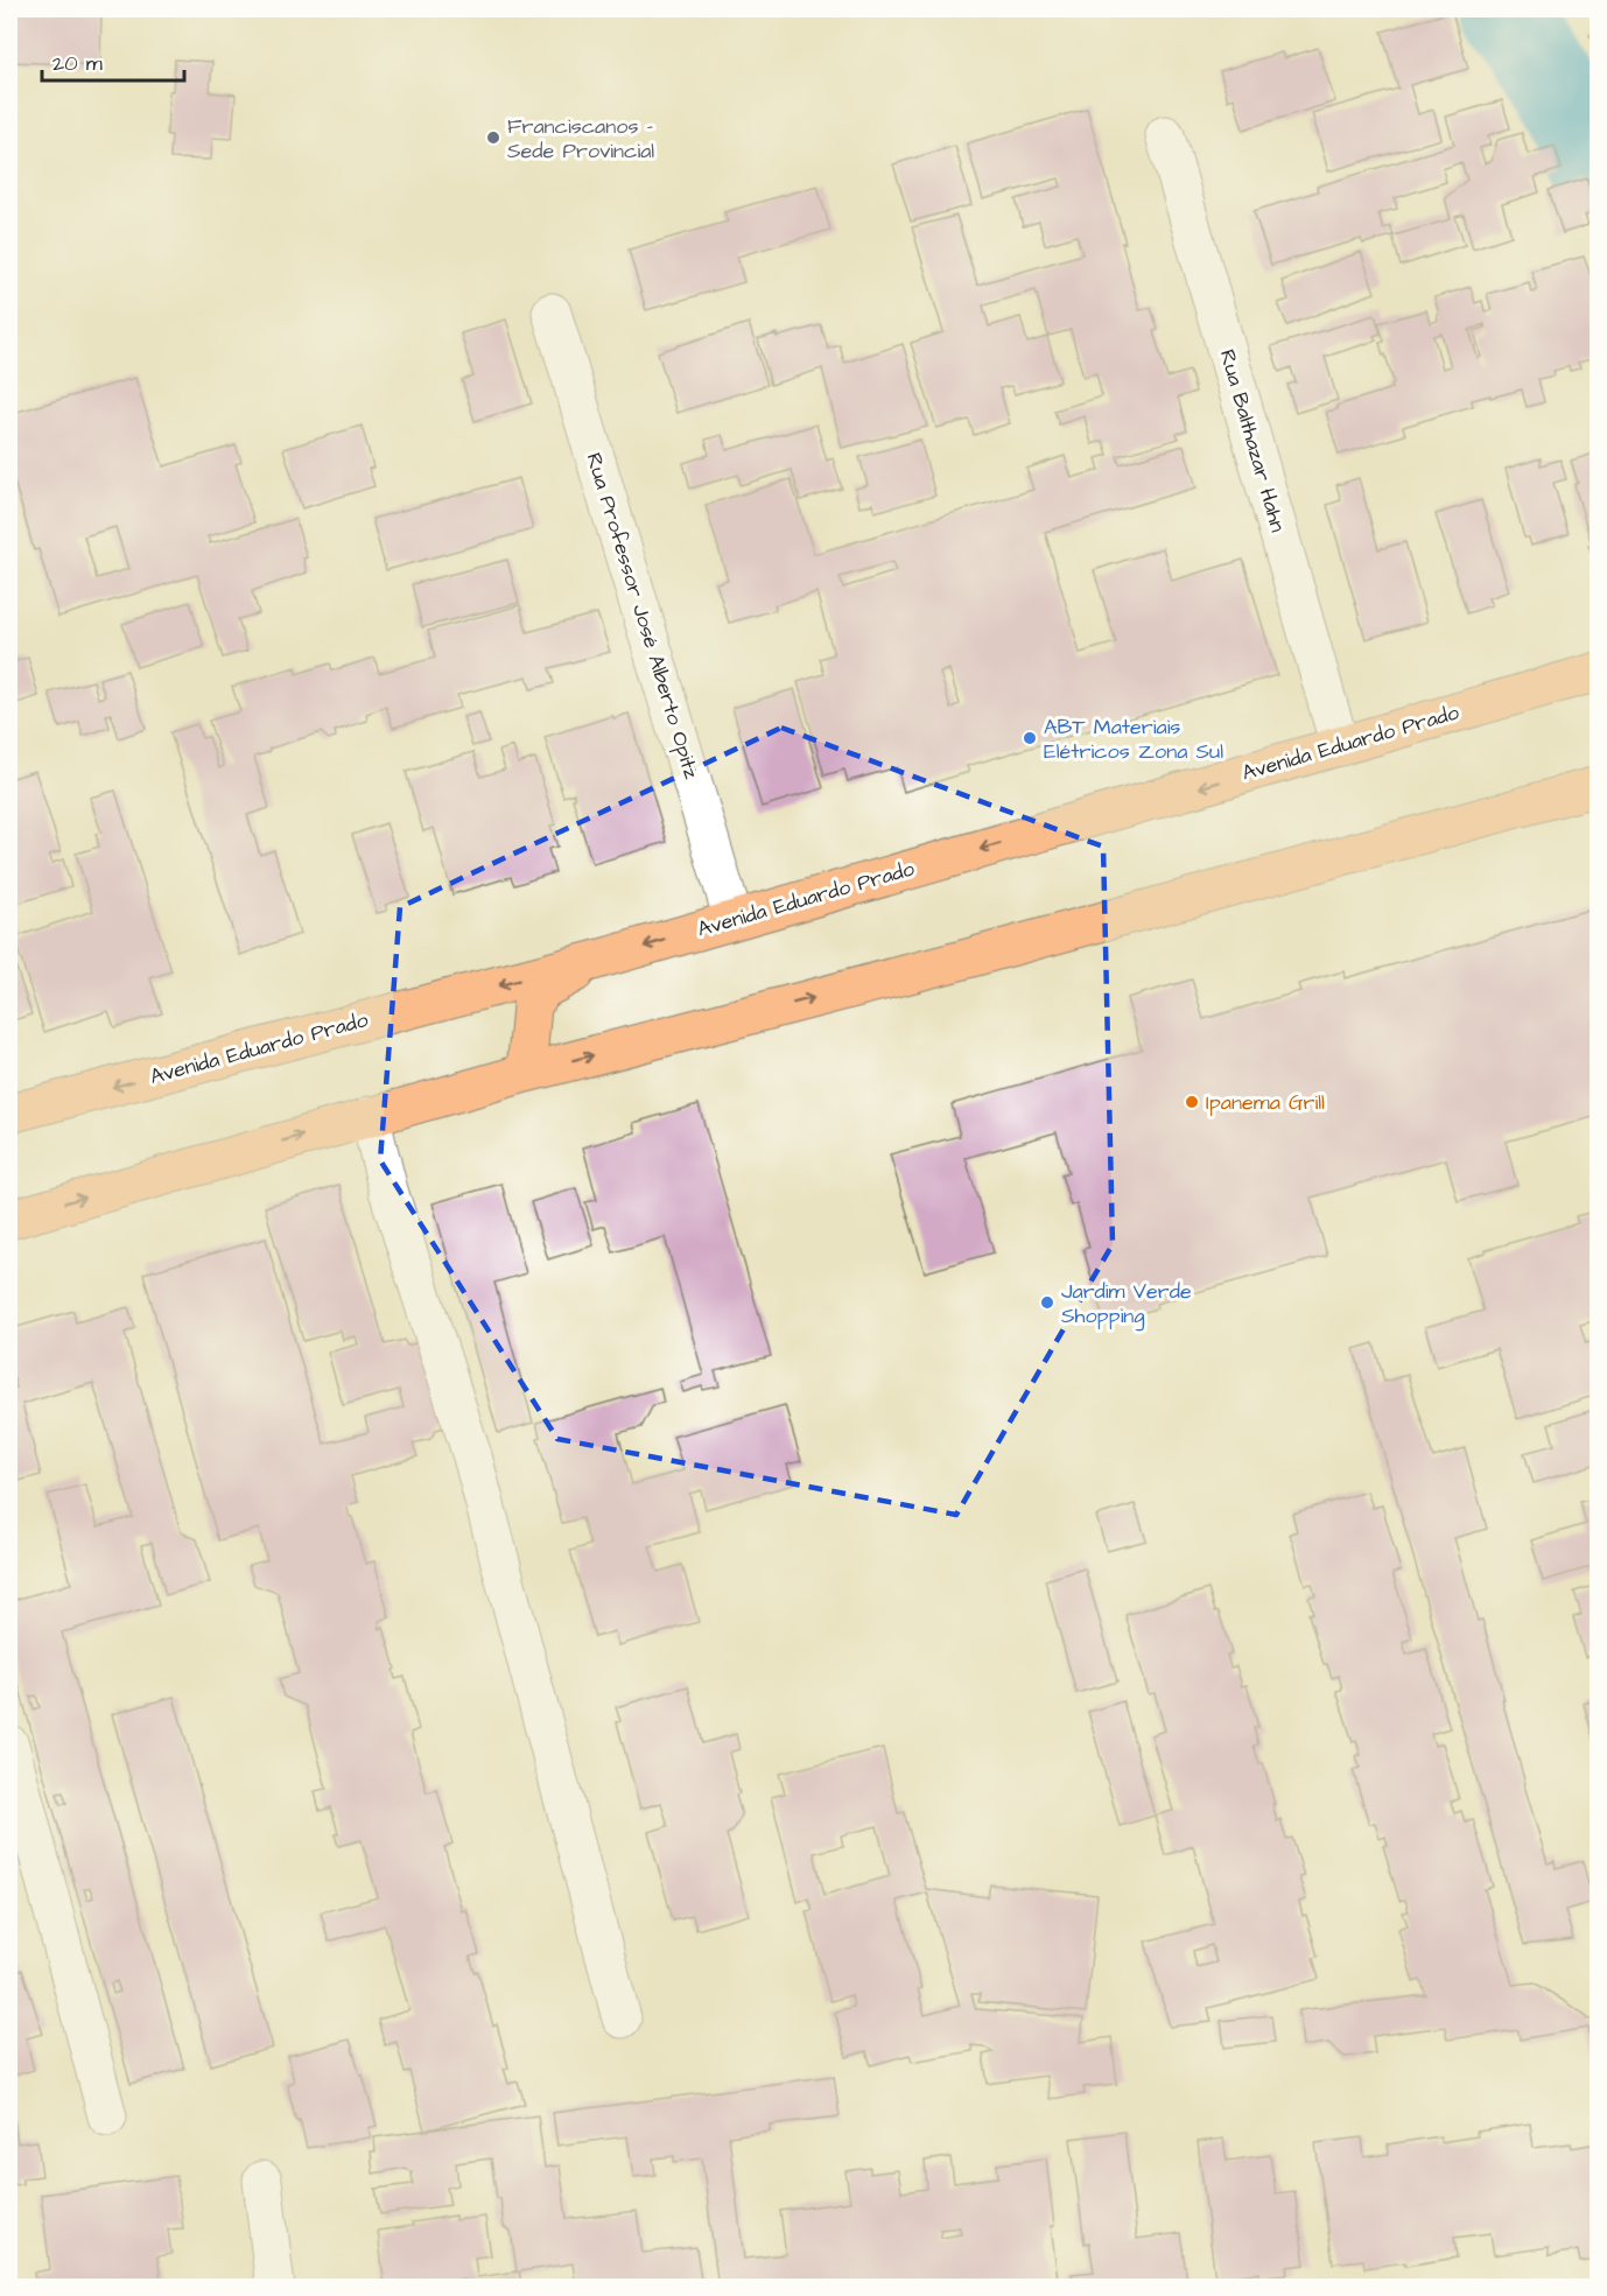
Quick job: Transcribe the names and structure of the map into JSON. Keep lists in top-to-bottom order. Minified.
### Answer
{"streets":{"main road":["Avenida Eduardo Prado"],"street":["Rua Balthazar Hahn","Rua Professor José Alberto Opitz"]},"crossings":[["Rua Balthazar Hahn","Avenida Eduardo Prado"],["Rua Professor José Alberto Opitz","Avenida Eduardo Prado"]],"places":["Franciscanos - Sede Provincial","ABT Materiais Elétricos Zona Sul","Ipanema Grill","Jardim Verde Shopping"],"scale_bar":"20 m"}
